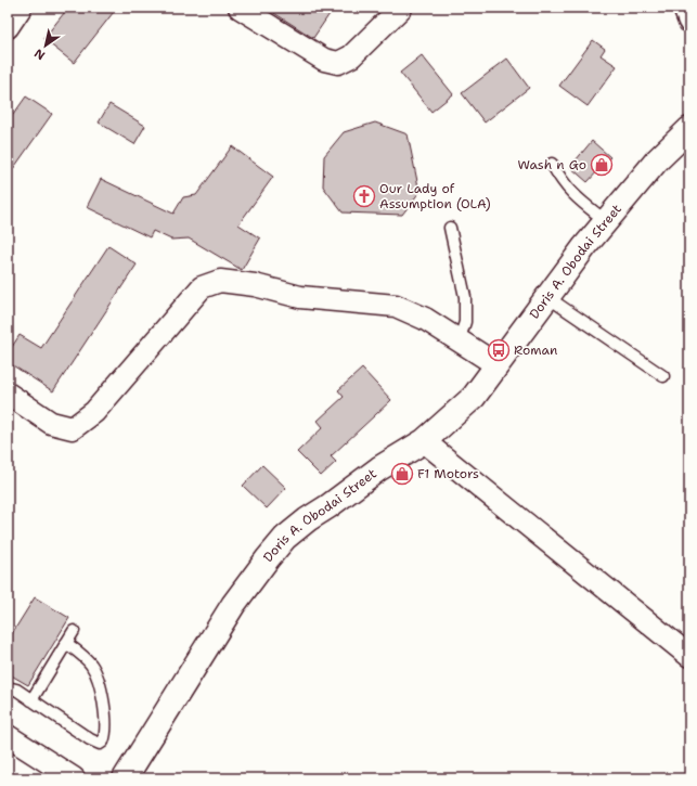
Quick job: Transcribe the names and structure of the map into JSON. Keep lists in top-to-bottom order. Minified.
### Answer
{"streets":{"street":["Doris A. Obodai Street"]},"places":{"shop":["Wash n Go","F1 Motors"],"church":["Our Lady of Assumption (OLA)"],"bus stop":["Roman"]},"north":"bottom left"}
